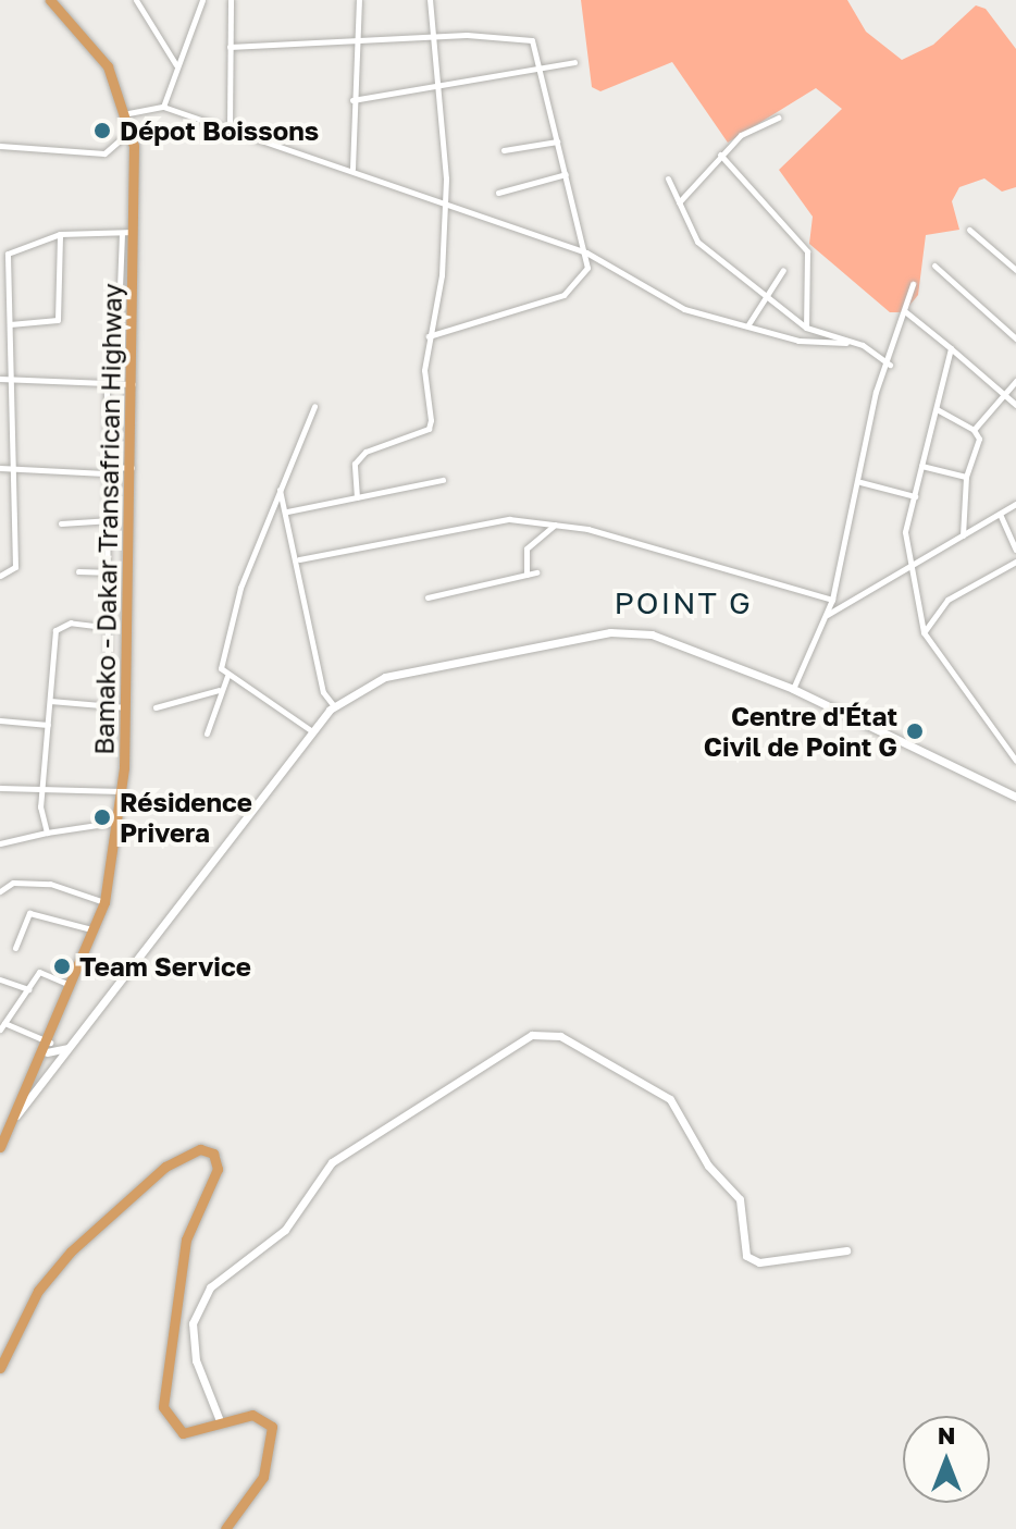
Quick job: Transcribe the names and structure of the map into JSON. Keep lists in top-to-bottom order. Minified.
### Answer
{"streets":{"highway":["Bamako - Dakar Transafrican Highway"]},"districts":["POINT G"],"places":["Dépot Boissons","Centre d'État Civil de Point G","Résidence Privera","Team Service"],"north":"top"}
